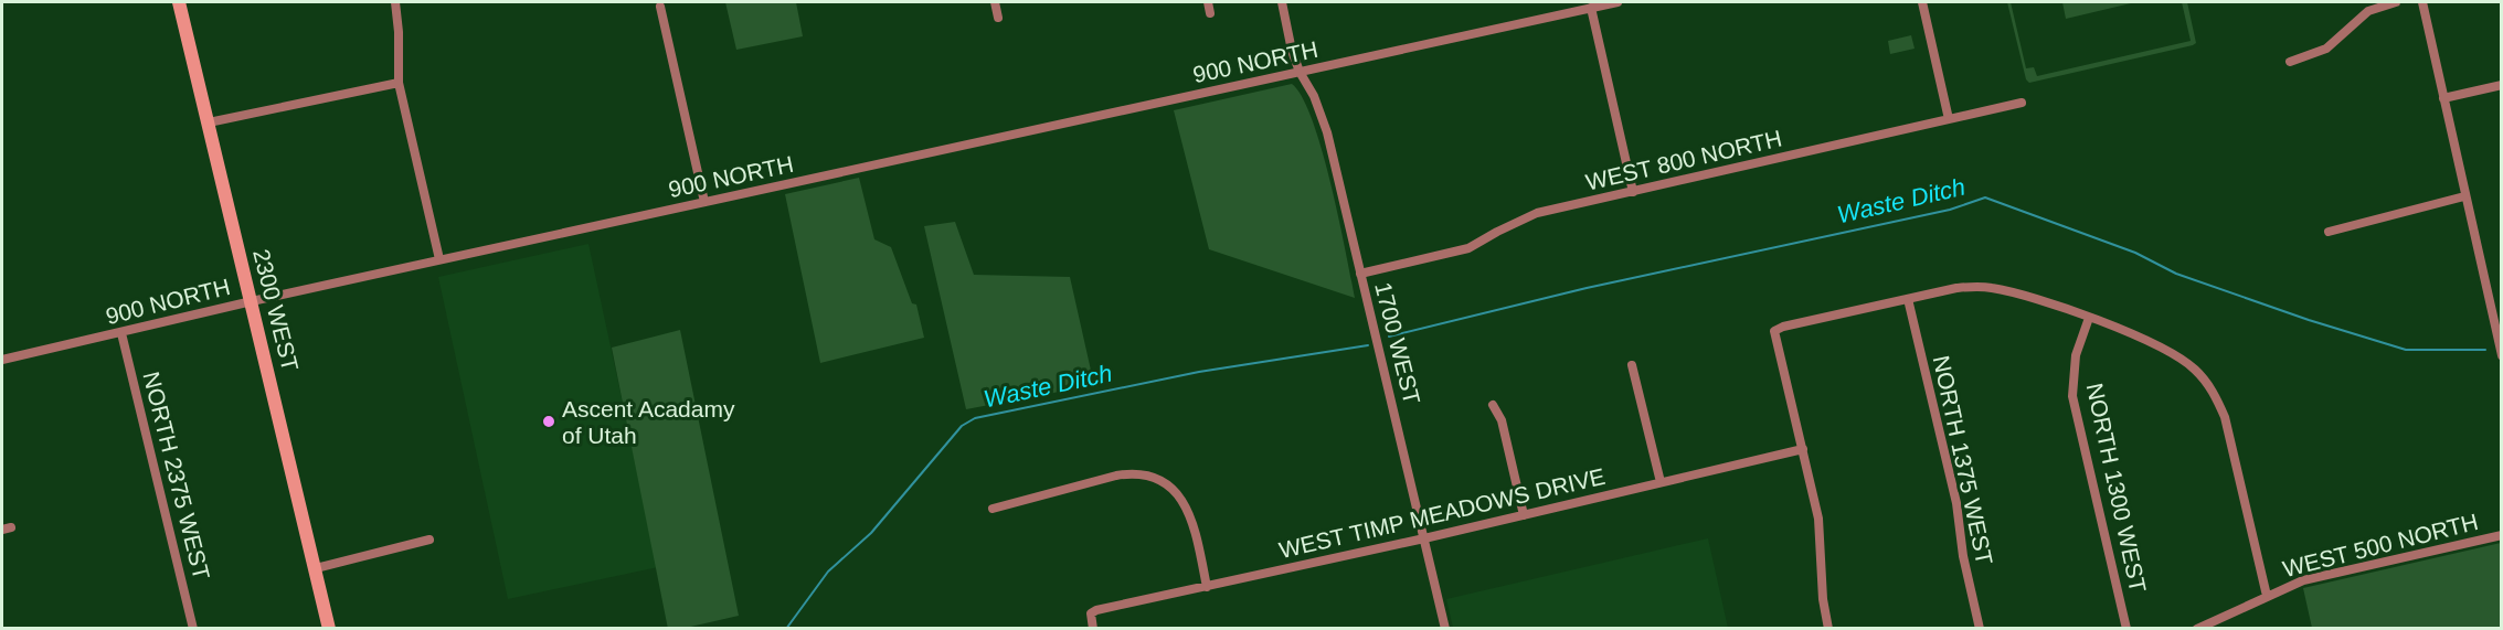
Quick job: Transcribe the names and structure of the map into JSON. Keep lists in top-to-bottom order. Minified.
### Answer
{"streets":{"main road":["2300 WEST"],"street":["900 NORTH","WEST 800 NORTH","1700 WEST","NORTH 1375 WEST","NORTH 2375 WEST","NORTH 1300 WEST","WEST TIMP MEADOWS DRIVE","WEST 500 NORTH"]},"crossings":[["900 NORTH","2300 WEST"],["900 NORTH","1700 WEST"],["900 NORTH","NORTH 2375 WEST"],["WEST 800 NORTH","1700 WEST"],["1700 WEST","WEST TIMP MEADOWS DRIVE"]],"water":["Waste Ditch"],"places":["Ascent Acadamy of Utah"]}
